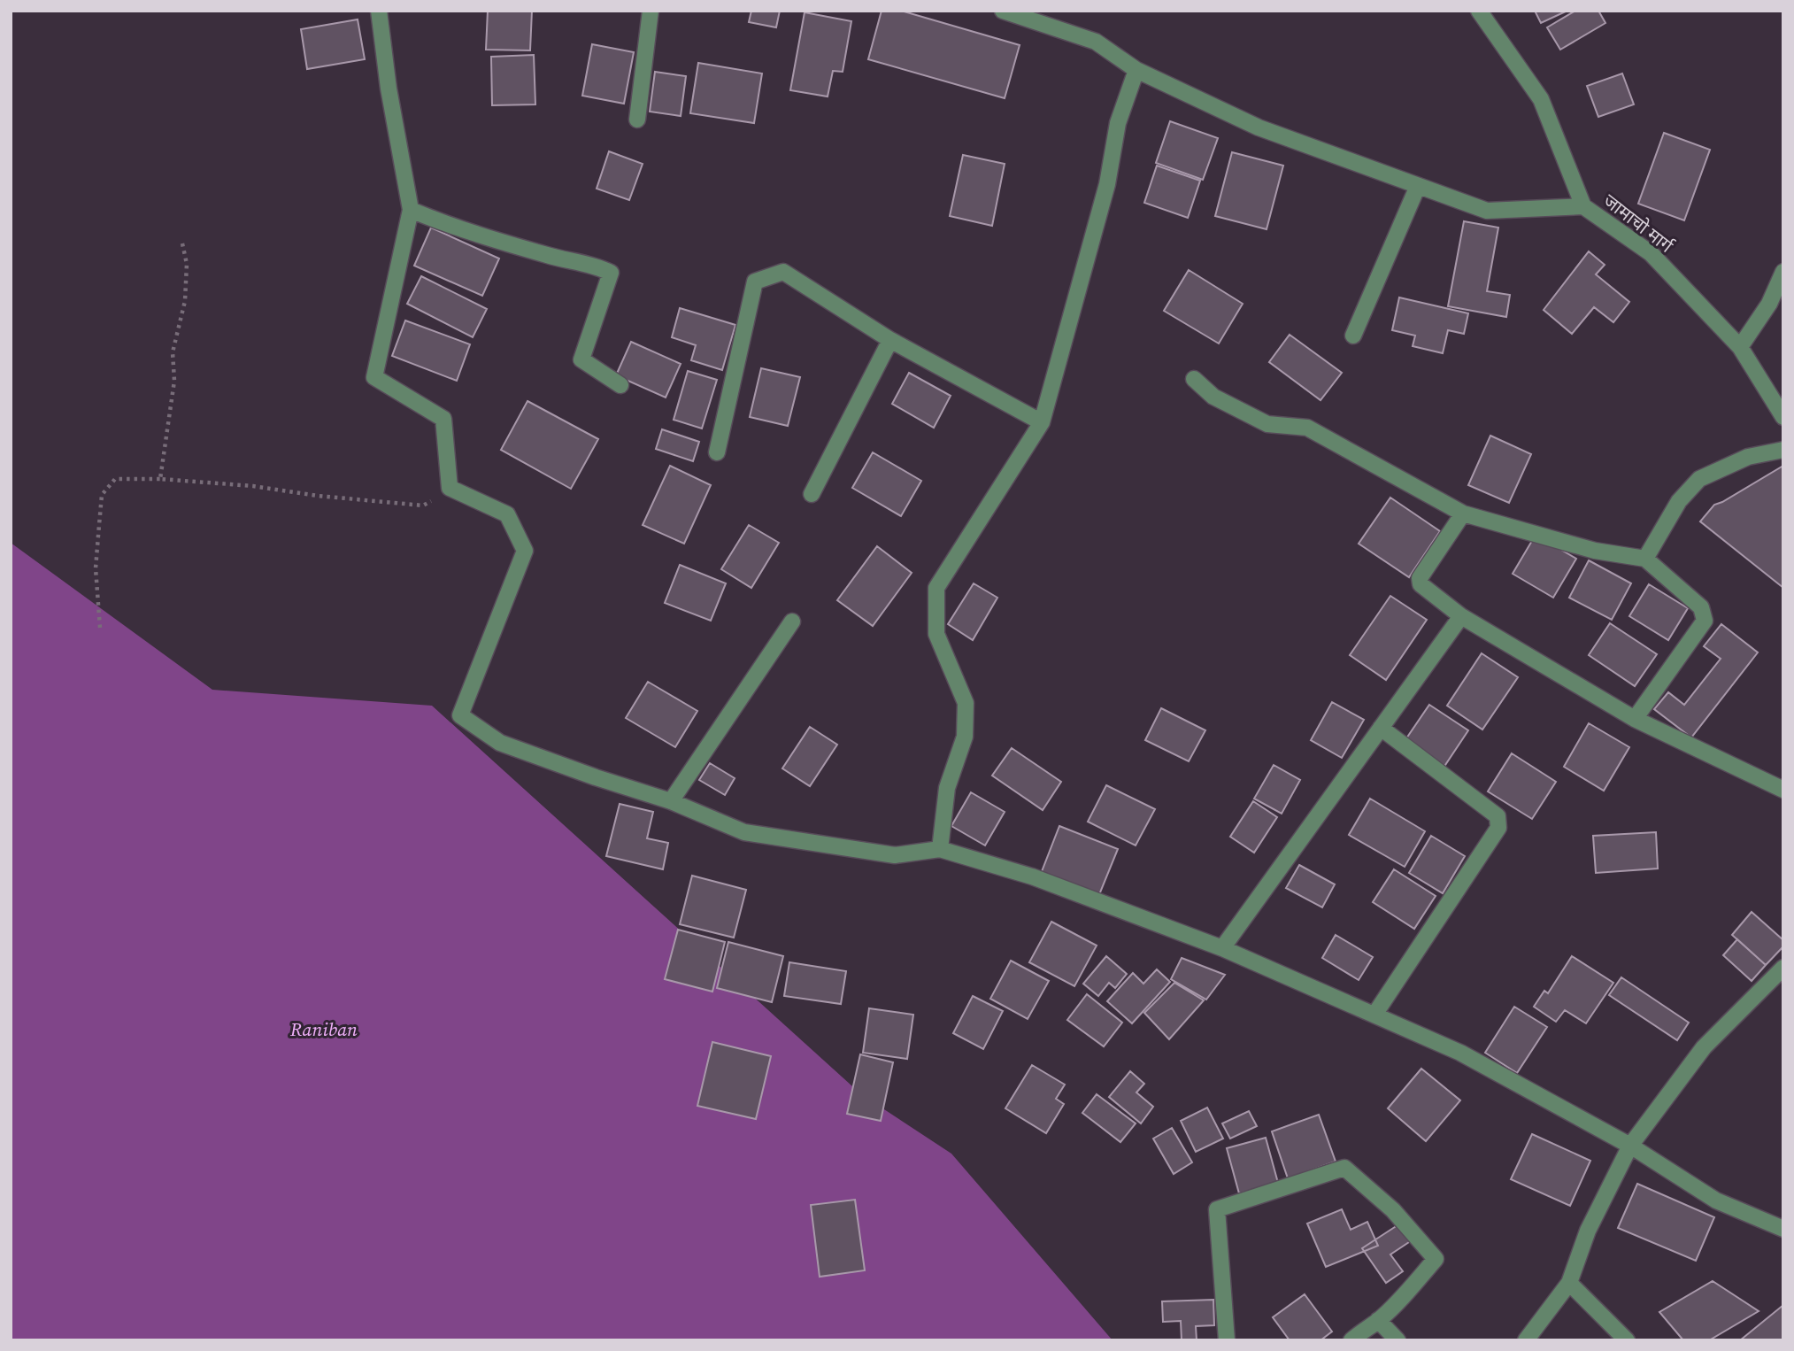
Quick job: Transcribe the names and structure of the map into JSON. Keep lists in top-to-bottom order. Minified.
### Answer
{"streets":{"street":["जामाचो मार्ग"]},"parks":["Raniban"]}
